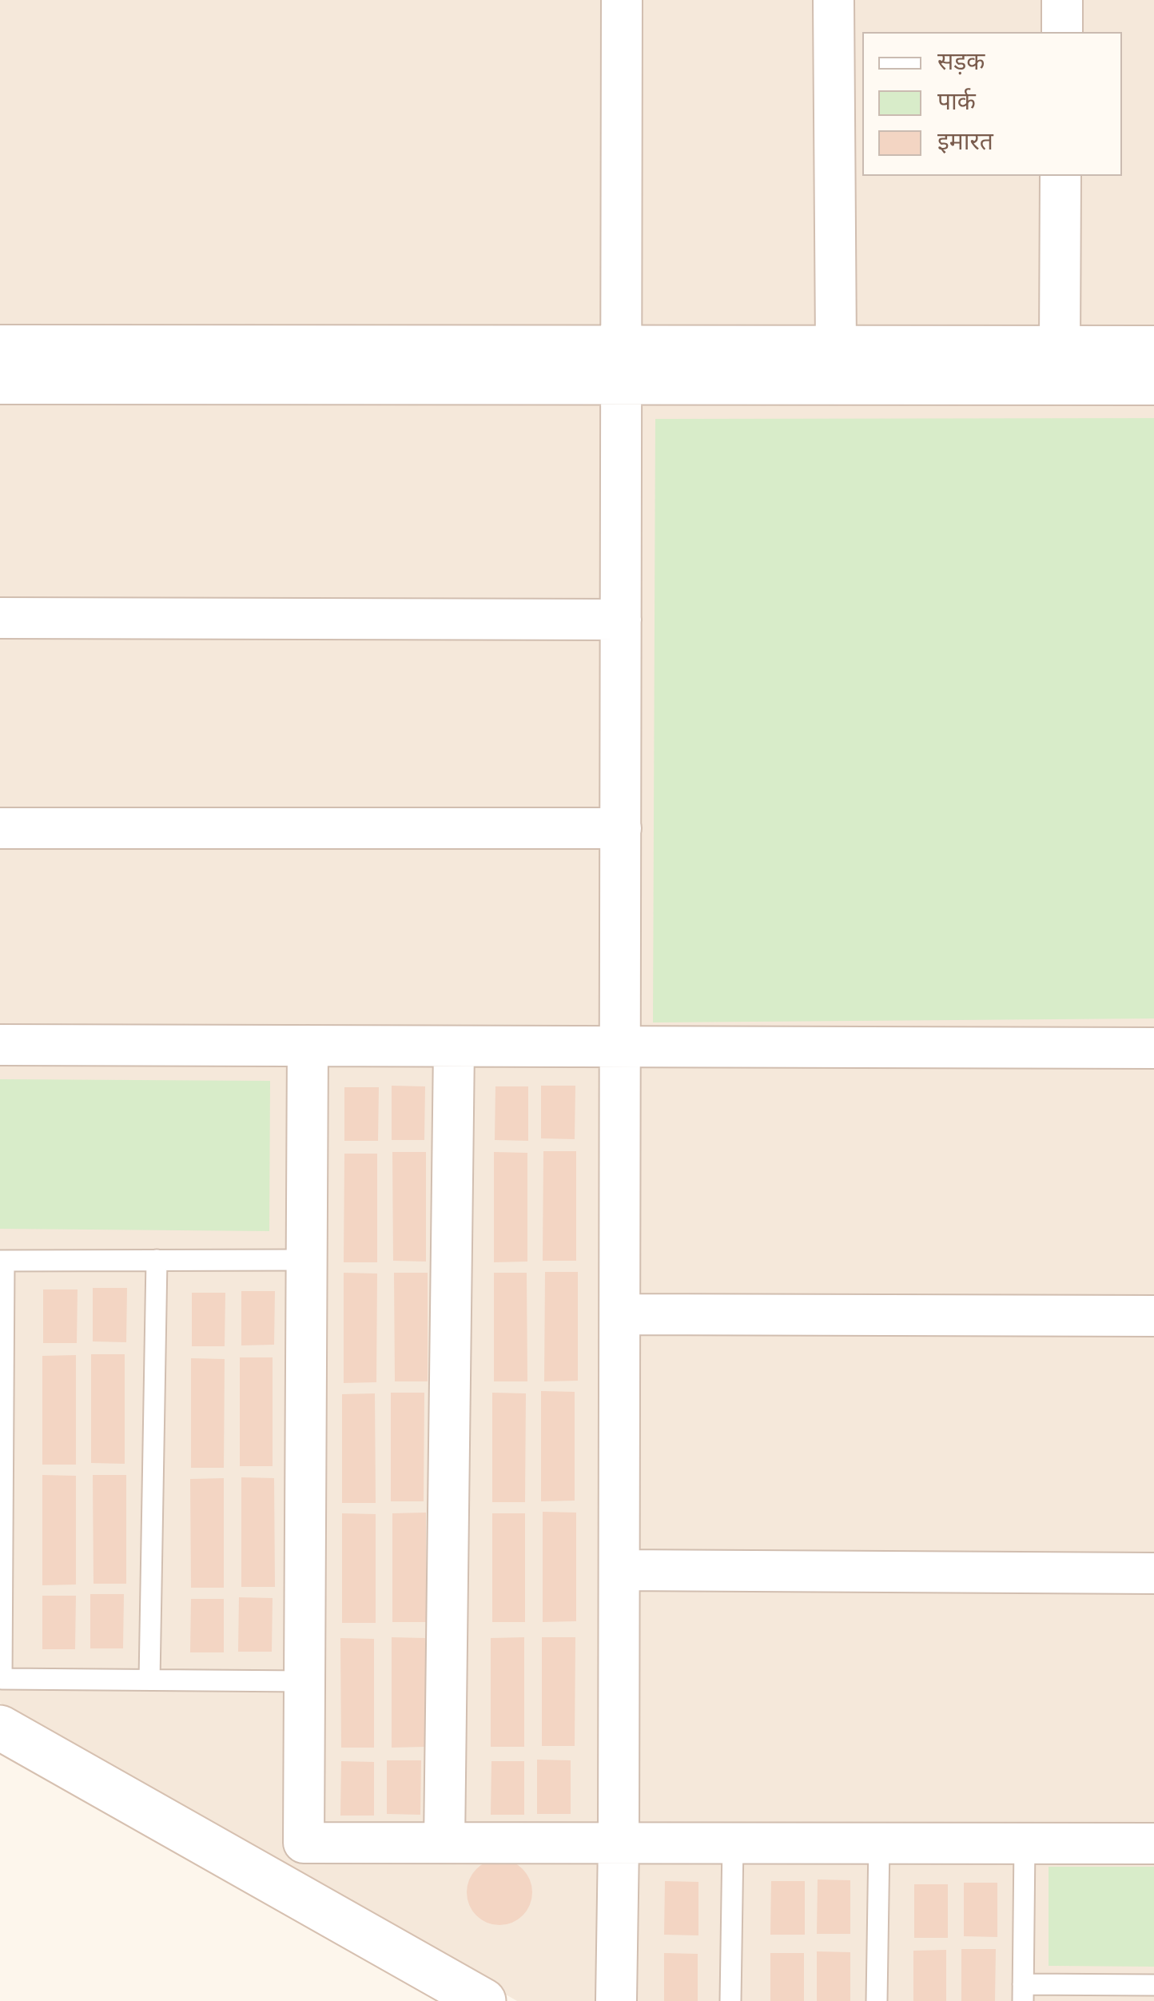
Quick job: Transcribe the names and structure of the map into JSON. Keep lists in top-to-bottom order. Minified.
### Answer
{"legend":["सड़क","पार्क","इमारत"]}
